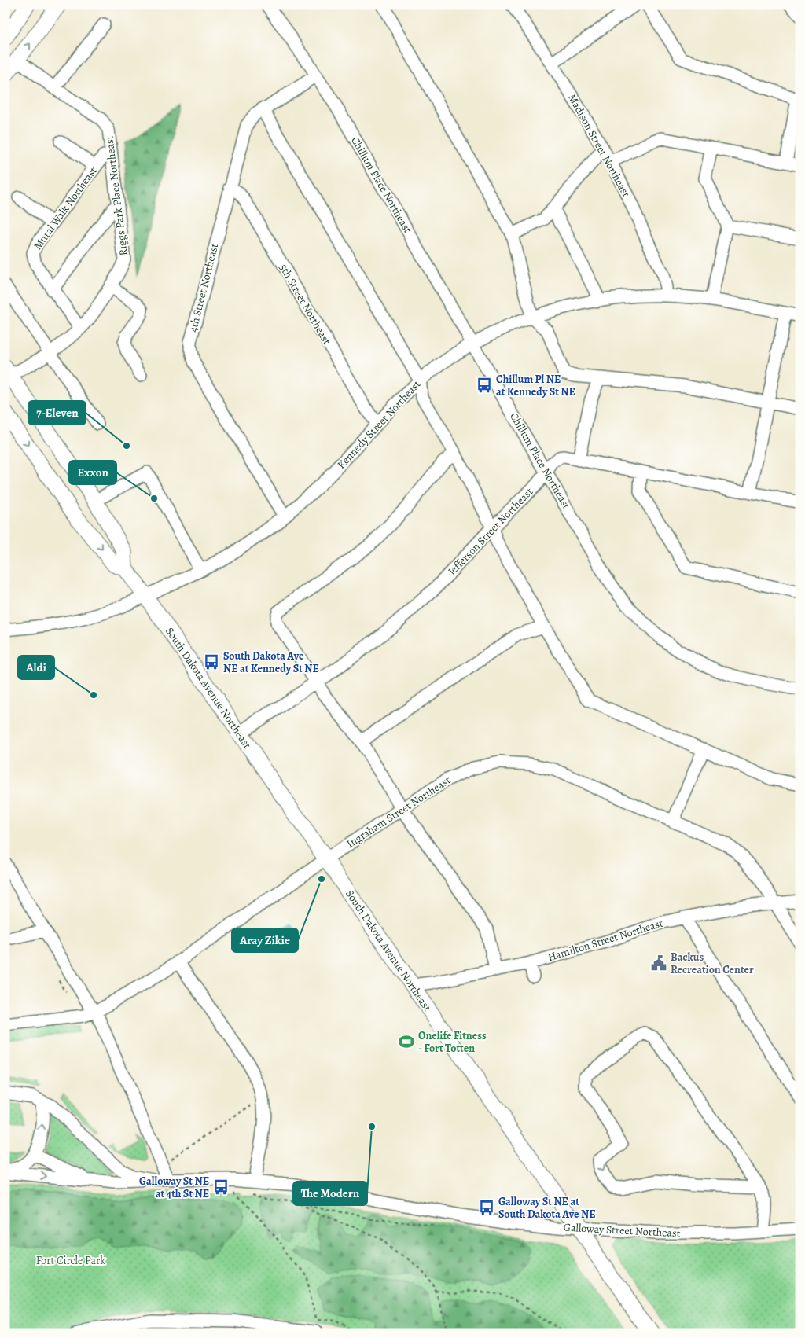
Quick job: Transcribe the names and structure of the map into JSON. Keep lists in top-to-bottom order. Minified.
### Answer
{"streets":{"main road":["South Dakota Avenue Northeast"],"street":["Madison Street Northeast","Chillum Place Northeast","Riggs Park Place Northeast","Mural Walk Northeast","4th Street Northeast","5th Street Northeast","Kennedy Street Northeast","Jefferson Street Northeast","Ingraham Street Northeast","Hamilton Street Northeast","Galloway Street Northeast"]},"crossings":[["Madison Street Northeast","Kennedy Street Northeast"],["Chillum Place Northeast","4th Street Northeast"],["Chillum Place Northeast","Kennedy Street Northeast"],["Chillum Place Northeast","Jefferson Street Northeast"],["Riggs Park Place Northeast","Mural Walk Northeast"],["4th Street Northeast","5th Street Northeast"],["4th Street Northeast","Kennedy Street Northeast"],["5th Street Northeast","Kennedy Street Northeast"],["Kennedy Street Northeast","South Dakota Avenue Northeast"],["Jefferson Street Northeast","South Dakota Avenue Northeast"],["South Dakota Avenue Northeast","Ingraham Street Northeast"],["South Dakota Avenue Northeast","Hamilton Street Northeast"],["South Dakota Avenue Northeast","Galloway Street Northeast"],["Ingraham Street Northeast","Hamilton Street Northeast"]],"parks":["Fort Circle Park"],"places":{"bus stop":["Chillum Pl NE at Kennedy St NE","South Dakota Ave NE at Kennedy St NE","Galloway St NE at 4th St NE","Galloway St NE at South Dakota Ave NE"],"other":["7-Eleven","Exxon","Aldi","Aray Zikie","The Modern"],"public building":["Backus Recreation Center"],"sports":["Onelife Fitness - Fort Totten"]}}
